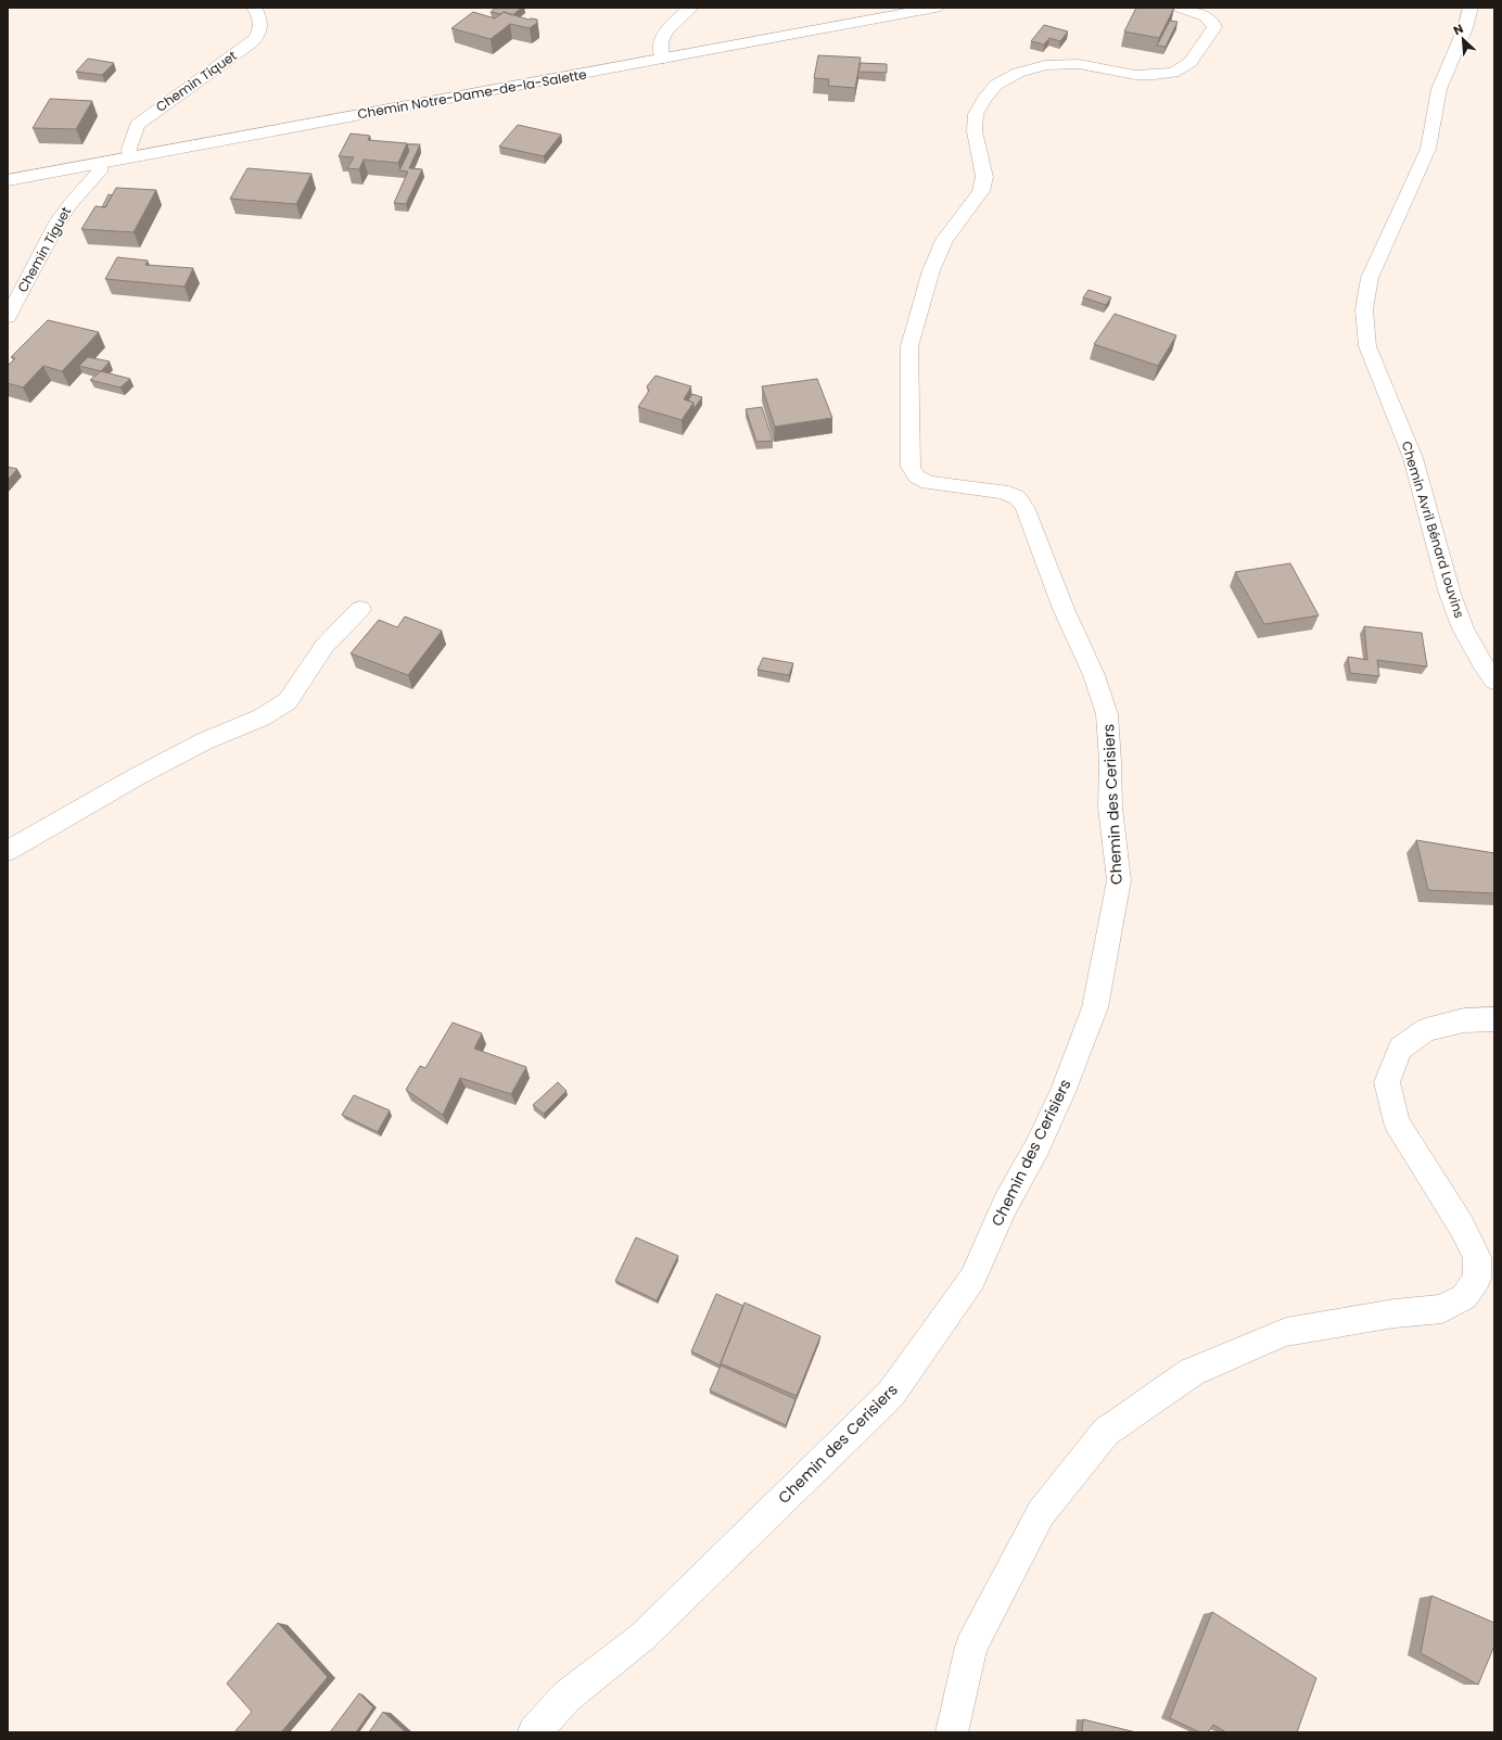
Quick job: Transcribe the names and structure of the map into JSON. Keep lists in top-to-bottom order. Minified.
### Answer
{"streets":{"street":["Chemin Tiquet","Chemin Notre-Dame-de-la-Salette","Chemin Tiguet","Chemin Avril Bénard Louvins","Chemin des Cerisiers"]},"crossings":[["Chemin Tiquet","Chemin Notre-Dame-de-la-Salette"],["Chemin Notre-Dame-de-la-Salette","Chemin Tiguet"]],"north":"top left"}
